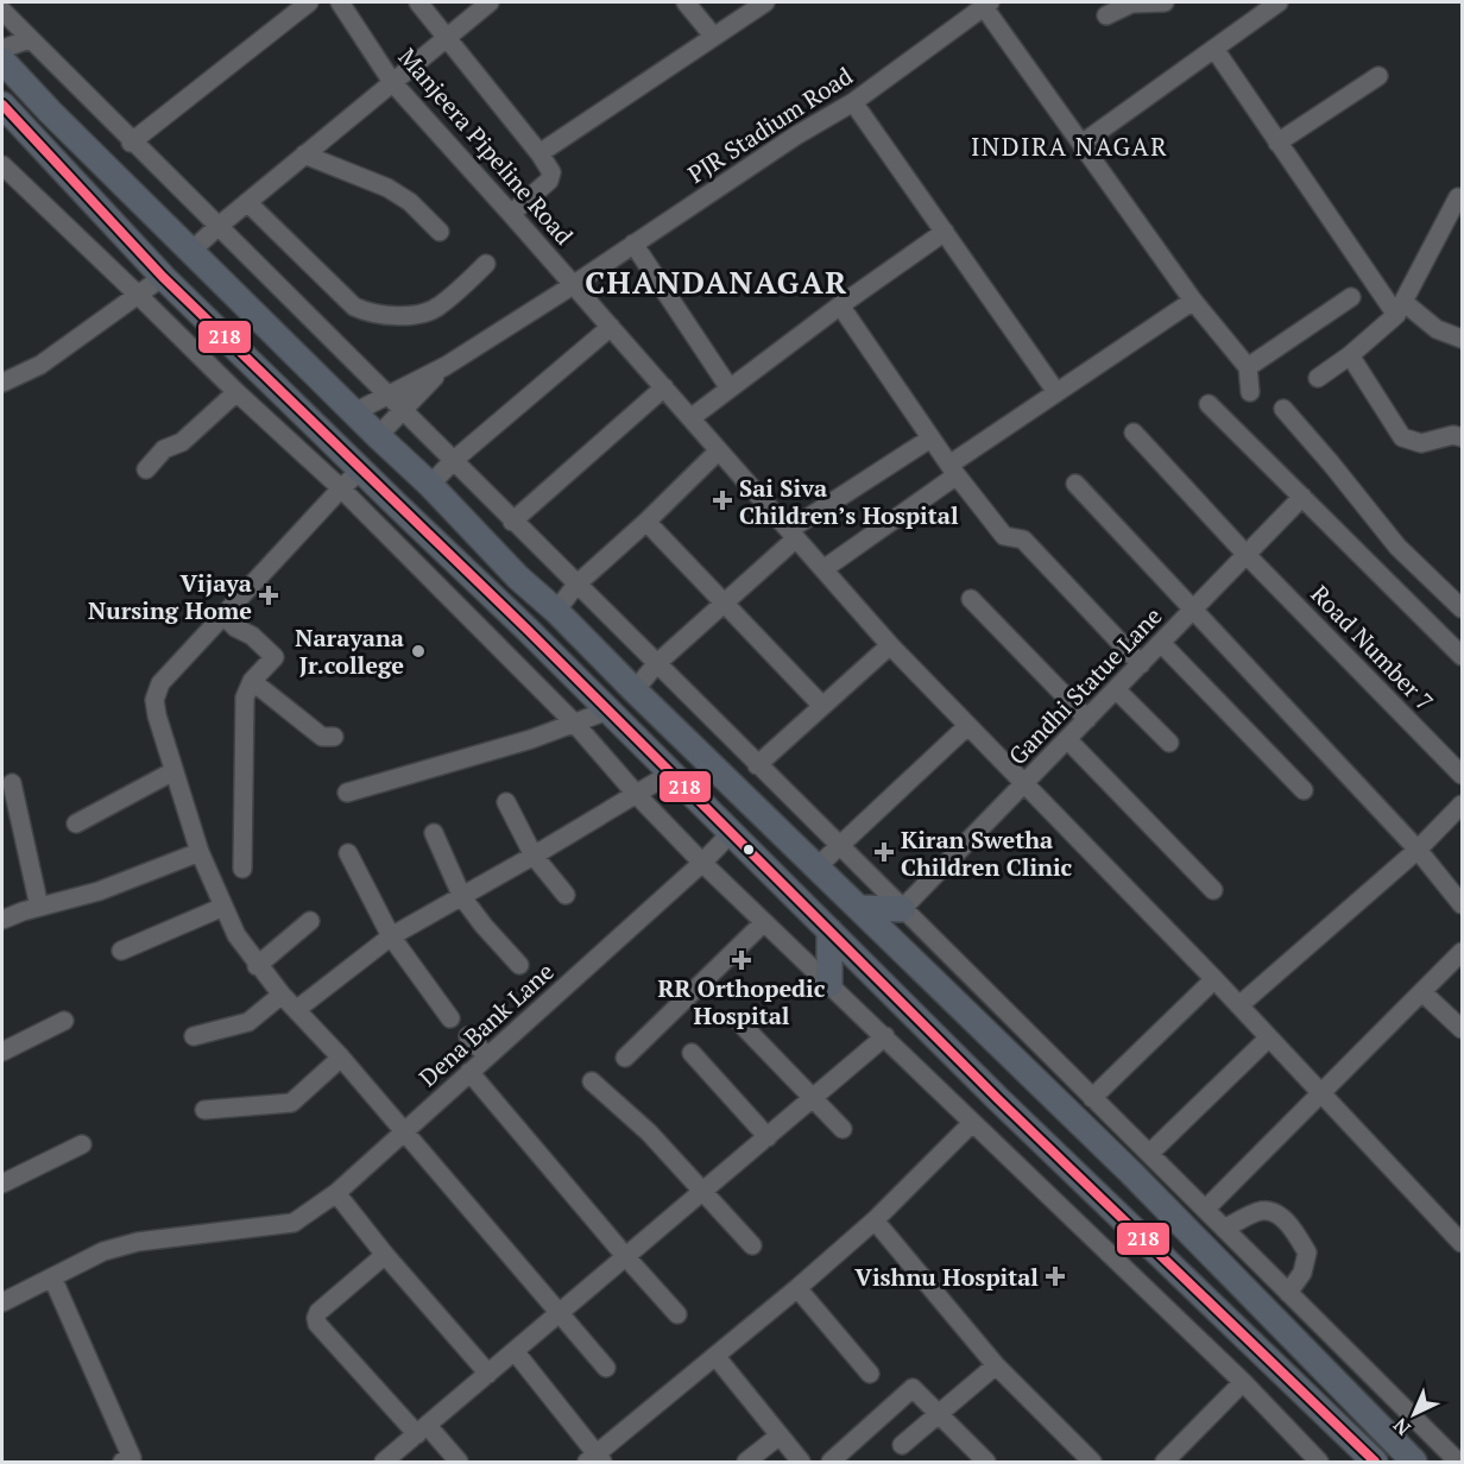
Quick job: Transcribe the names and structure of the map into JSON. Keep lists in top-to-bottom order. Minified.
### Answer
{"streets":{"street":["PJR Stadium Road","Manjeera Pipeline Road","Road Number 7","Gandhi Statue Lane","Dena Bank Lane"]},"crossings":[["PJR Stadium Road","Manjeera Pipeline Road"],["Manjeera Pipeline Road","Gandhi Statue Lane"],["Road Number 7","Gandhi Statue Lane"]],"districts":["INDIRA NAGAR","CHANDANAGAR"],"places":{"health":["Sai Siva Children’s Hospital","Vijaya Nursing Home","Kiran Swetha Children Clinic","RR Orthopedic Hospital","Vishnu Hospital"],"other":["Narayana Jr.college"]},"lines":["transit line 218"],"north":"bottom left"}
